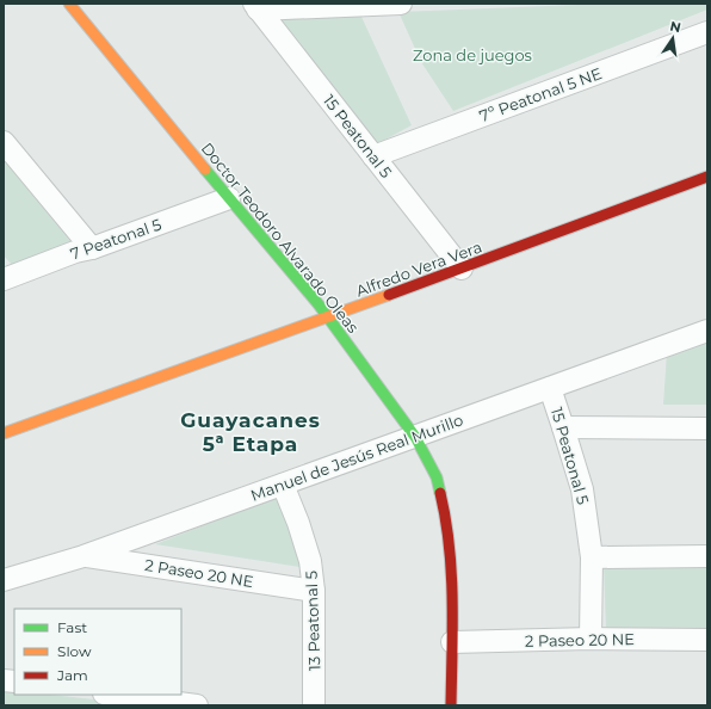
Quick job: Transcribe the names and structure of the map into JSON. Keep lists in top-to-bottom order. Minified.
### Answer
{"streets":{"street":["7º Peatonal 5 NE","15 Peatonal 5","Doctor Teodoro Alvarado Oleas","7 Peatonal 5","Alfredo Vera Vera","Manuel de Jesús Real Murillo","2 Paseo 20 NE","13 Peatonal 5"]},"crossings":[["7º Peatonal 5 NE","15 Peatonal 5"],["15 Peatonal 5","Alfredo Vera Vera"],["15 Peatonal 5","Manuel de Jesús Real Murillo"],["15 Peatonal 5","2 Paseo 20 NE"],["Doctor Teodoro Alvarado Oleas","7 Peatonal 5"],["Doctor Teodoro Alvarado Oleas","Alfredo Vera Vera"],["Doctor Teodoro Alvarado Oleas","Manuel de Jesús Real Murillo"],["Doctor Teodoro Alvarado Oleas","2 Paseo 20 NE"],["Manuel de Jesús Real Murillo","2 Paseo 20 NE"],["Manuel de Jesús Real Murillo","13 Peatonal 5"],["2 Paseo 20 NE","13 Peatonal 5"]],"districts":["Guayacanes 5ª Etapa"],"parks":["Zona de juegos"],"legend":["Fast","Slow","Jam"],"north":"top"}
